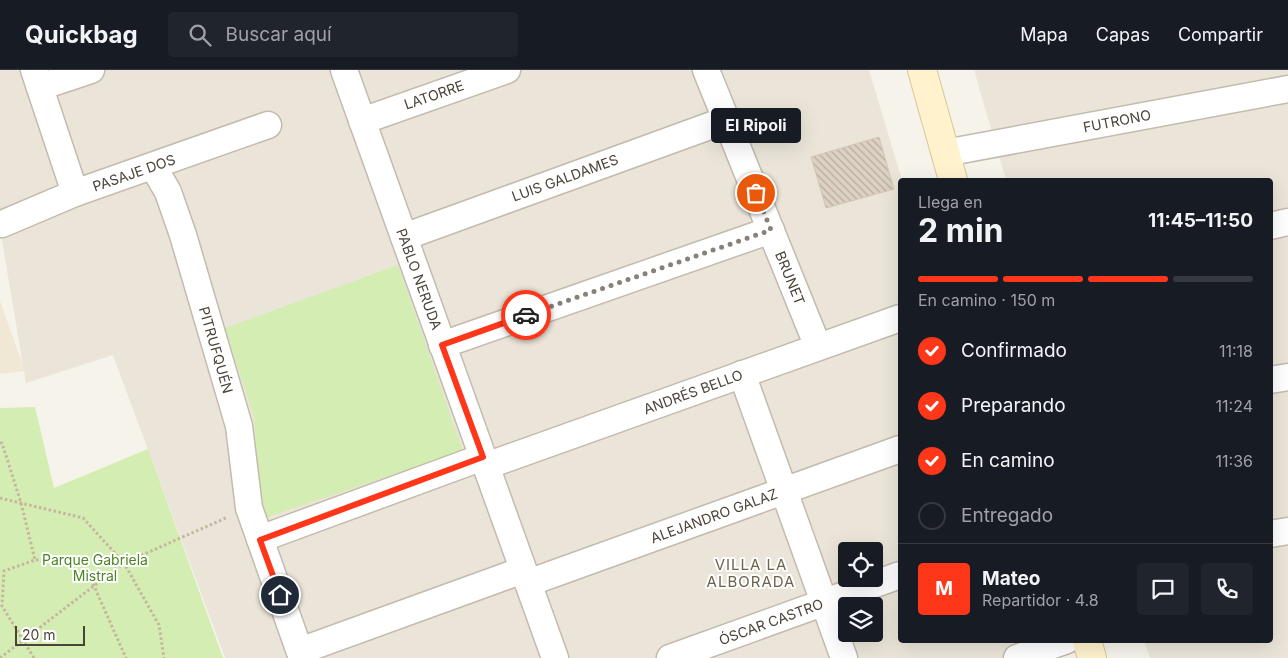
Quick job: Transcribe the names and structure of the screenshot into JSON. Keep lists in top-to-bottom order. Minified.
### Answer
{"streets":{"street":["LATORRE","FUTRONO","PASAJE DOS","LUIS GALDAMES","BRUNET","PABLO NERUDA","PITRUFQUÉN","ANDRÉS BELLO","ALEJANDRO GALAZ","ÓSCAR CASTRO"]},"crossings":[["LATORRE","PABLO NERUDA"],["PASAJE DOS","PITRUFQUÉN"],["LUIS GALDAMES","BRUNET"],["LUIS GALDAMES","PABLO NERUDA"],["BRUNET","ANDRÉS BELLO"],["PABLO NERUDA","ANDRÉS BELLO"],["PABLO NERUDA","ALEJANDRO GALAZ"],["PITRUFQUÉN","ANDRÉS BELLO"],["PITRUFQUÉN","ALEJANDRO GALAZ"]],"districts":["VILLA LA ALBORADA"],"parks":["Parque Gabriela Mistral"],"places":["El Ripoli"],"scale_bar":"20 m","page":{"header":"Quickbag","search":"Buscar aquí","nav":["Mapa","Capas","Compartir"],"bubble":"El Ripoli","heading":["2 min","Llega en","11:45–11:50"],"panel":["Mateo","Repartidor · 4.8"],"bar":"En camino · 150 m","list":[["Confirmado","11:18"],["Preparando","11:24"],["En camino","11:36"],"Entregado"],"round":"M","scale":"20 m"}}
